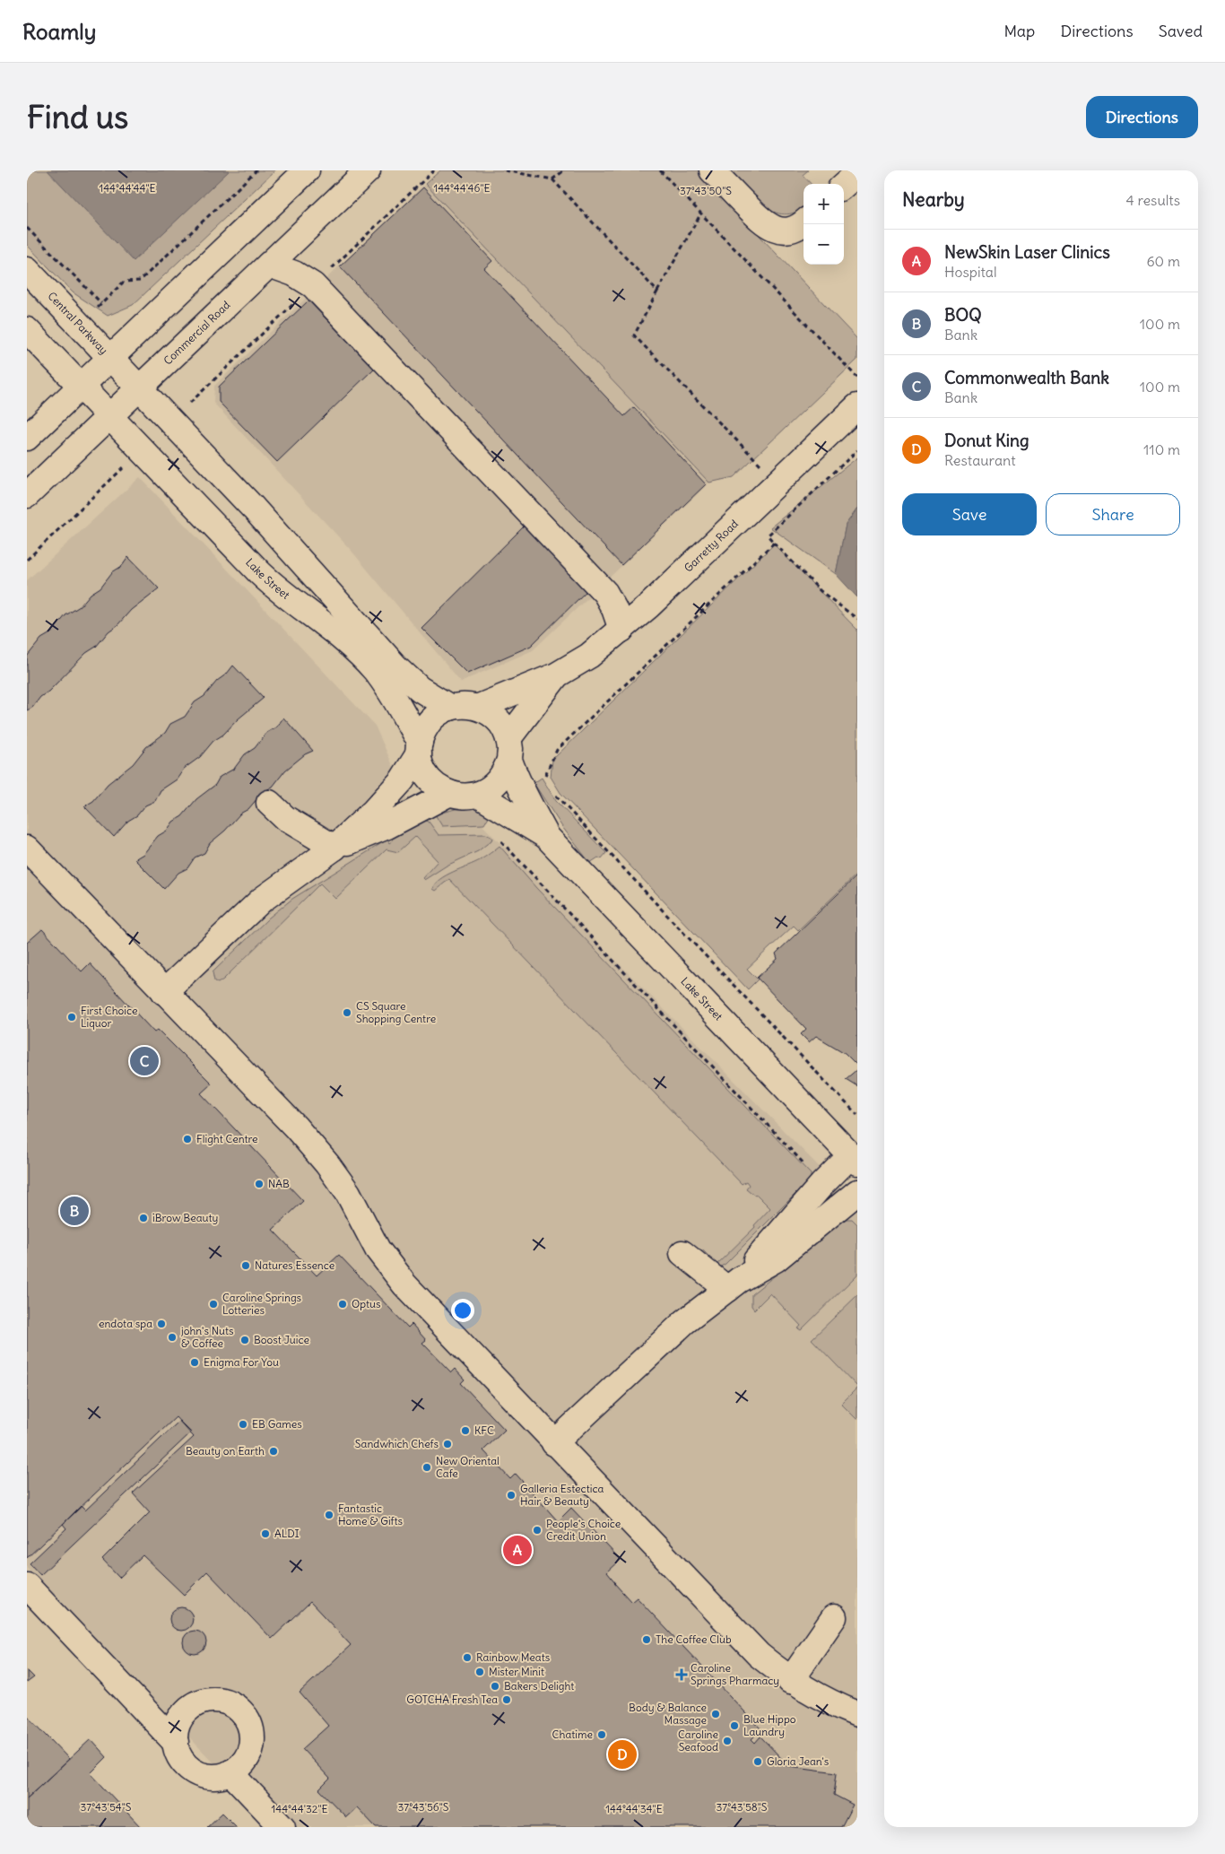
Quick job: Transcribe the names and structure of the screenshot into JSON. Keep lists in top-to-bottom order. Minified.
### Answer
{"streets":{"street":["Central Parkway","Commercial Road","Garretty Road","Lake Street"]},"crossings":[["Central Parkway","Commercial Road"],["Commercial Road","Lake Street"],["Garretty Road","Lake Street"]],"places":{"other":["CS Square Shopping Centre","First Choice Liquor","Flight Centre","NAB","iBrow Beauty","Natures Essence","Caroline Springs Lotteries","Optus","endota spa","john's Nuts & Coffee","Boost Juice","Enigma For You","EB Games","KFC","Sandwhich Chefs","Beauty on Earth","New Oriental Cafe","Galleria Estectica Hair & Beauty","Fantastic Home & Gifts","People's Choice Credit Union","ALDI","The Coffee Club","Rainbow Meats","Mister Minit","Bakers Delight","GOTCHA Fresh Tea","Body & Balance Massage","Blue Hippo Laundry","Chatime","Caroline Seafood","Gloria Jean's"],"health":["Caroline Springs Pharmacy"]},"page":{"header":"Roamly","nav":["Map","Directions","Saved"],"buttons":["Directions",["Save","Share"]],"title":"Find us","heading":["Nearby","4 results"],"map_buttons":["+","−"],"list":[{"mark":"A","name":"NewSkin Laser Clinics","note":"Hospital","value":"60 m"},{"mark":"B","name":"BOQ","note":"Bank","value":"100 m"},{"mark":"C","name":"Commonwealth Bank","note":"Bank","value":"100 m"},{"mark":"D","name":"Donut King","note":"Restaurant","value":"110 m"}],"pins":["C","B","A","D"]},"coordinates":["144°44'44\"E","144°44'46\"E","37°43'50\"S","37°43'54\"S","37°43'56\"S","37°43'58\"S","144°44'32\"E","144°44'34\"E"]}
